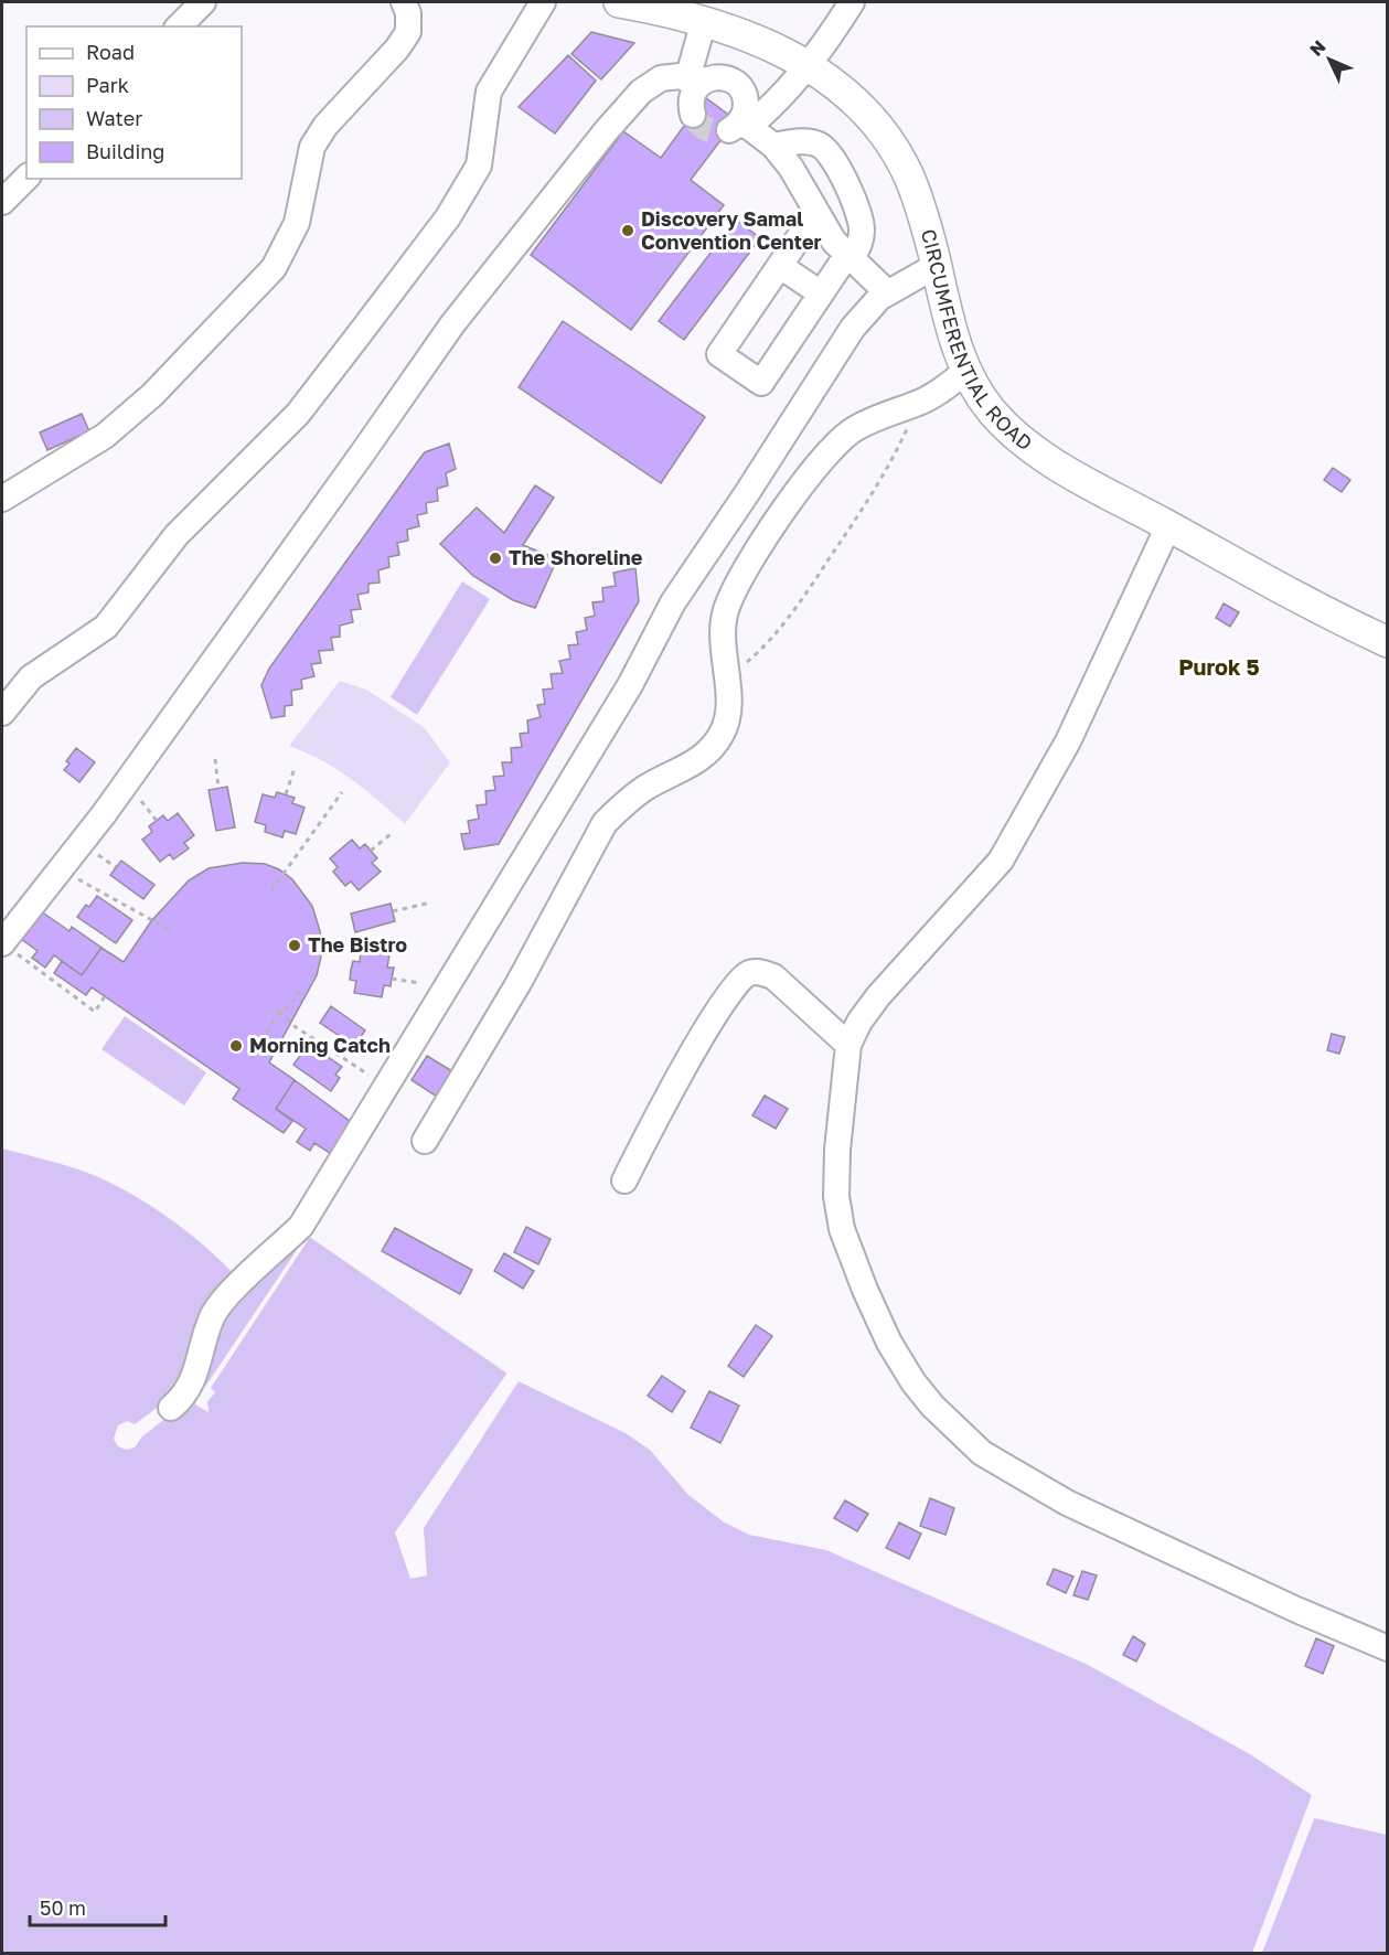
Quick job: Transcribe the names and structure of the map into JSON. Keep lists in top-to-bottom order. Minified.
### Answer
{"streets":{"main road":["CIRCUMFERENTIAL ROAD"]},"districts":["Purok 5"],"places":["Discovery Samal Convention Center","The Shoreline","The Bistro","Morning Catch"],"legend":["Road","Park","Water","Building"],"scale_bar":"50 m","north":"top left"}
